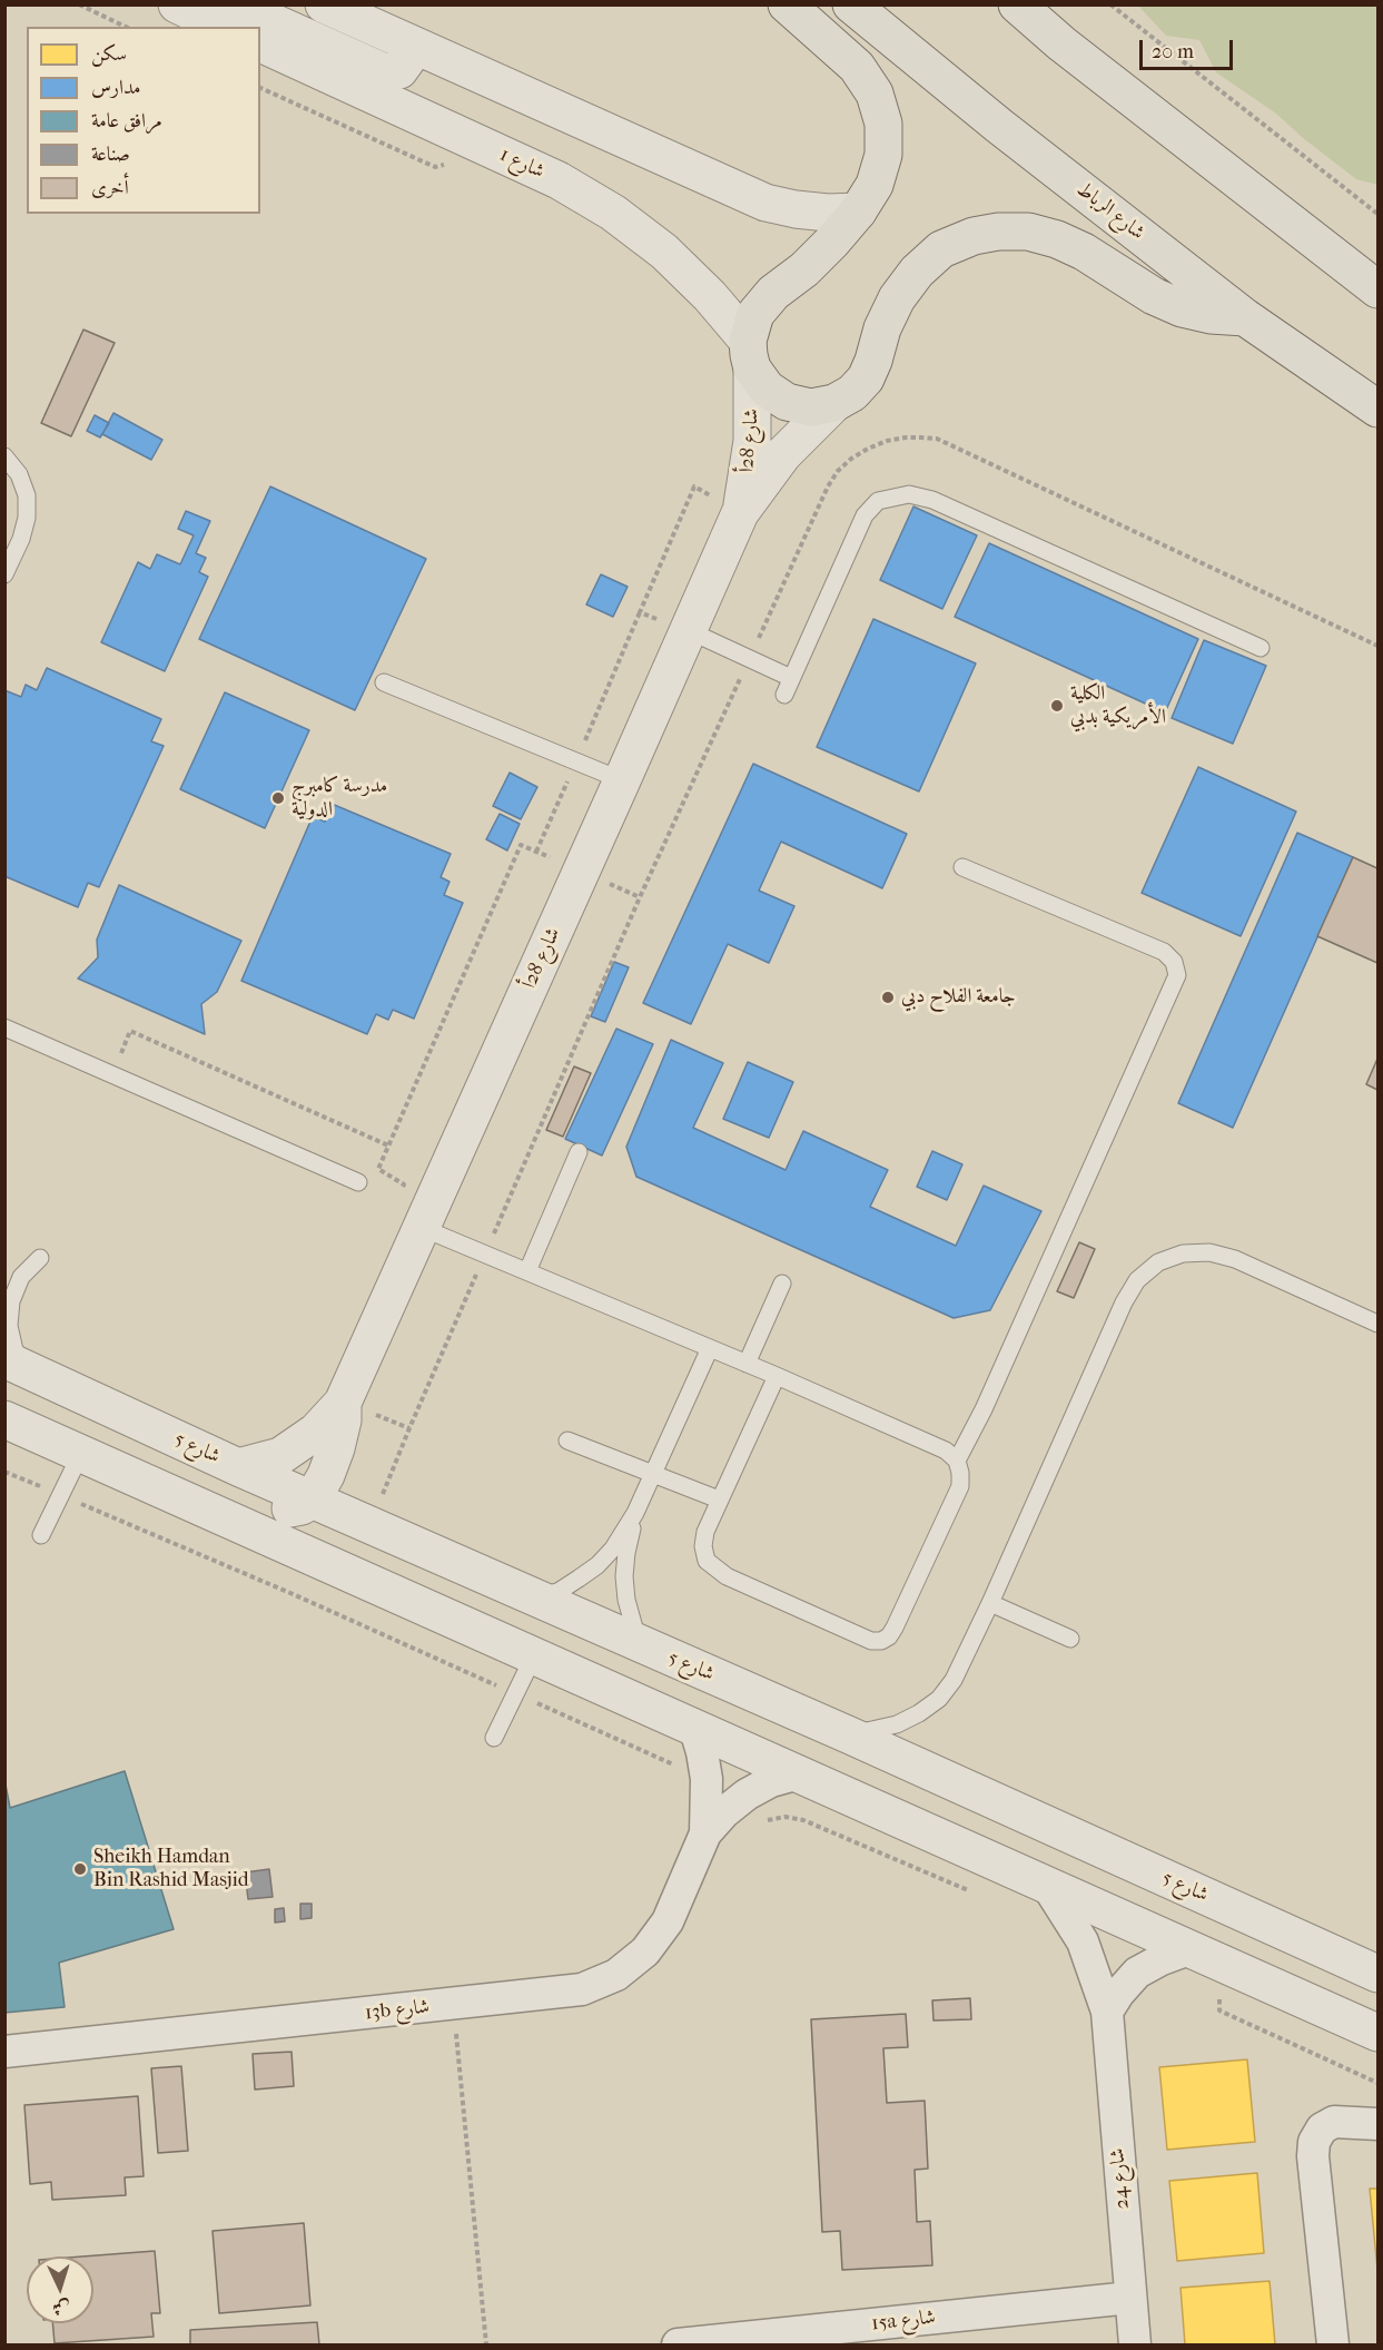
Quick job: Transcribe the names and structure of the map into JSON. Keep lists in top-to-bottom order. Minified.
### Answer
{"streets":{"highway":["شارع الرباط"],"street":["شارع 1","شارع 28أ","شارع 5","13b شارع","شارع 24","15a شارع"]},"crossings":[["شارع 1","شارع 28أ"],["شارع 28أ","شارع 5"],["شارع 24","15a شارع"]],"places":["الكلية الأمريكية بدبي","مدرسة كامبرج الدولية","جامعة الفلاح دبي","Sheikh Hamdan Bin Rashid Masjid"],"legend":["سكن","مدارس","مرافق عامة","صناعة","أخرى"],"scale_bar":"20 m","north":"bottom"}
